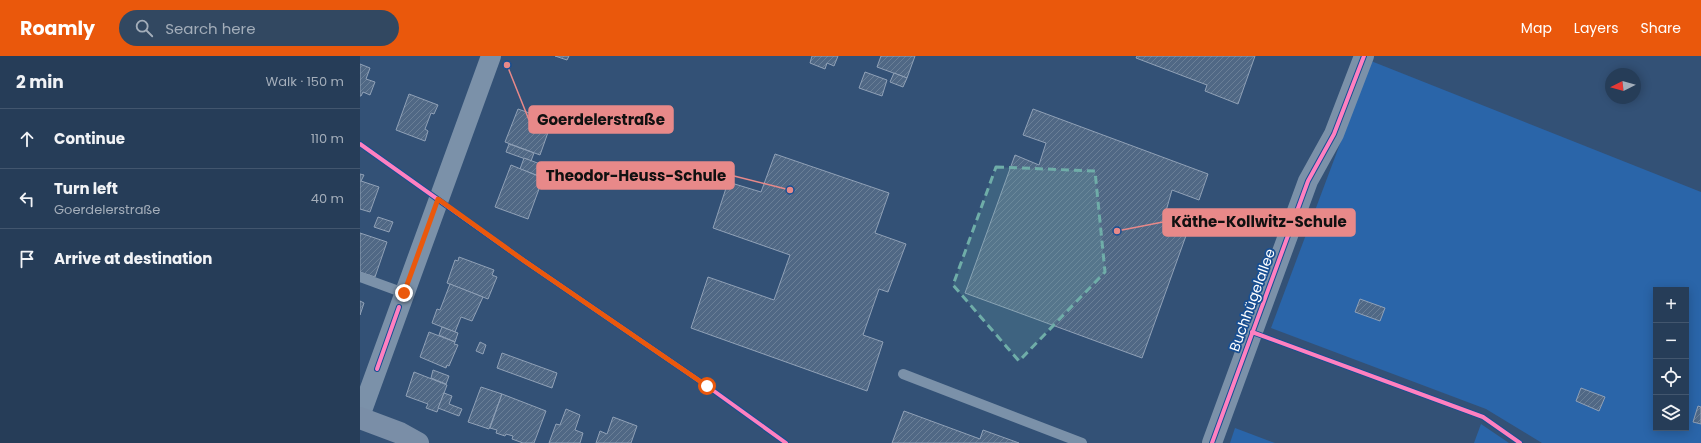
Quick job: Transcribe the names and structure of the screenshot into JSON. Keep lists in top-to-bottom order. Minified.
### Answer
{"streets":{"street":["Buchhügelallee"]},"places":["Goerdelerstraße","Theodor-Heuss-Schule","Käthe-Kollwitz-Schule"],"north":"left","page":{"header":"Roamly","search":"Search here","nav":["Map","Layers","Share"],"heading":["2 min","Walk · 150 m"],"list":[["Continue","110 m"],["Turn left","Goerdelerstraße","40 m"],"Arrive at destination"],"map_buttons":["+","−"]}}
